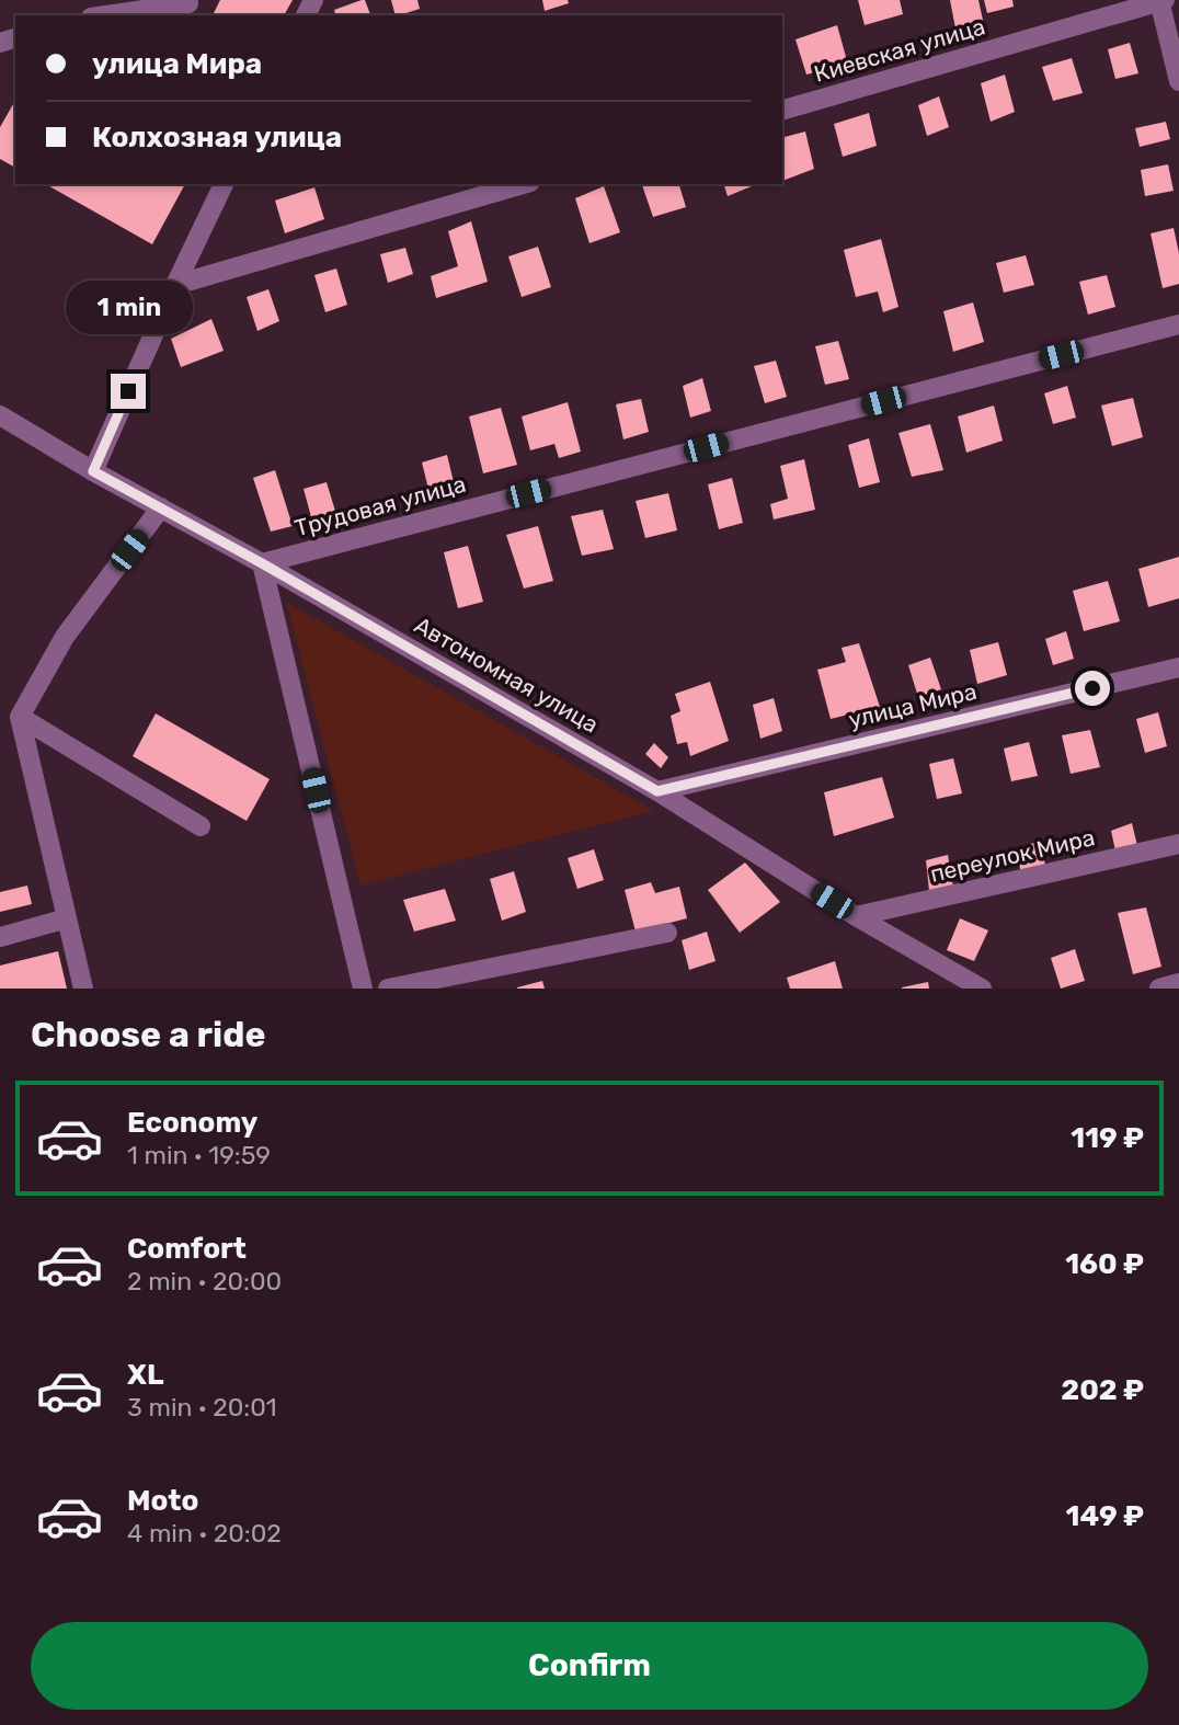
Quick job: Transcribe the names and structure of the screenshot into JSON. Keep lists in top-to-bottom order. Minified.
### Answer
{"streets":{"street":["Киевская улица","Трудовая улица","Автономная улица","улица Мира","переулок Мира"]},"crossings":[["Трудовая улица","Автономная улица"],["Автономная улица","улица Мира"],["Автономная улица","переулок Мира"]],"page":{"banner":["улица Мира","Колхозная улица"],"bubble":"1 min","heading":"Choose a ride","list":[{"name":"Economy","note":"1 min · 19:59","value":"119 ₽"},{"name":"Comfort","note":"2 min · 20:00","value":"160 ₽"},{"name":"XL","note":"3 min · 20:01","value":"202 ₽"},{"name":"Moto","note":"4 min · 20:02","value":"149 ₽"}],"buttons":"Confirm"}}
